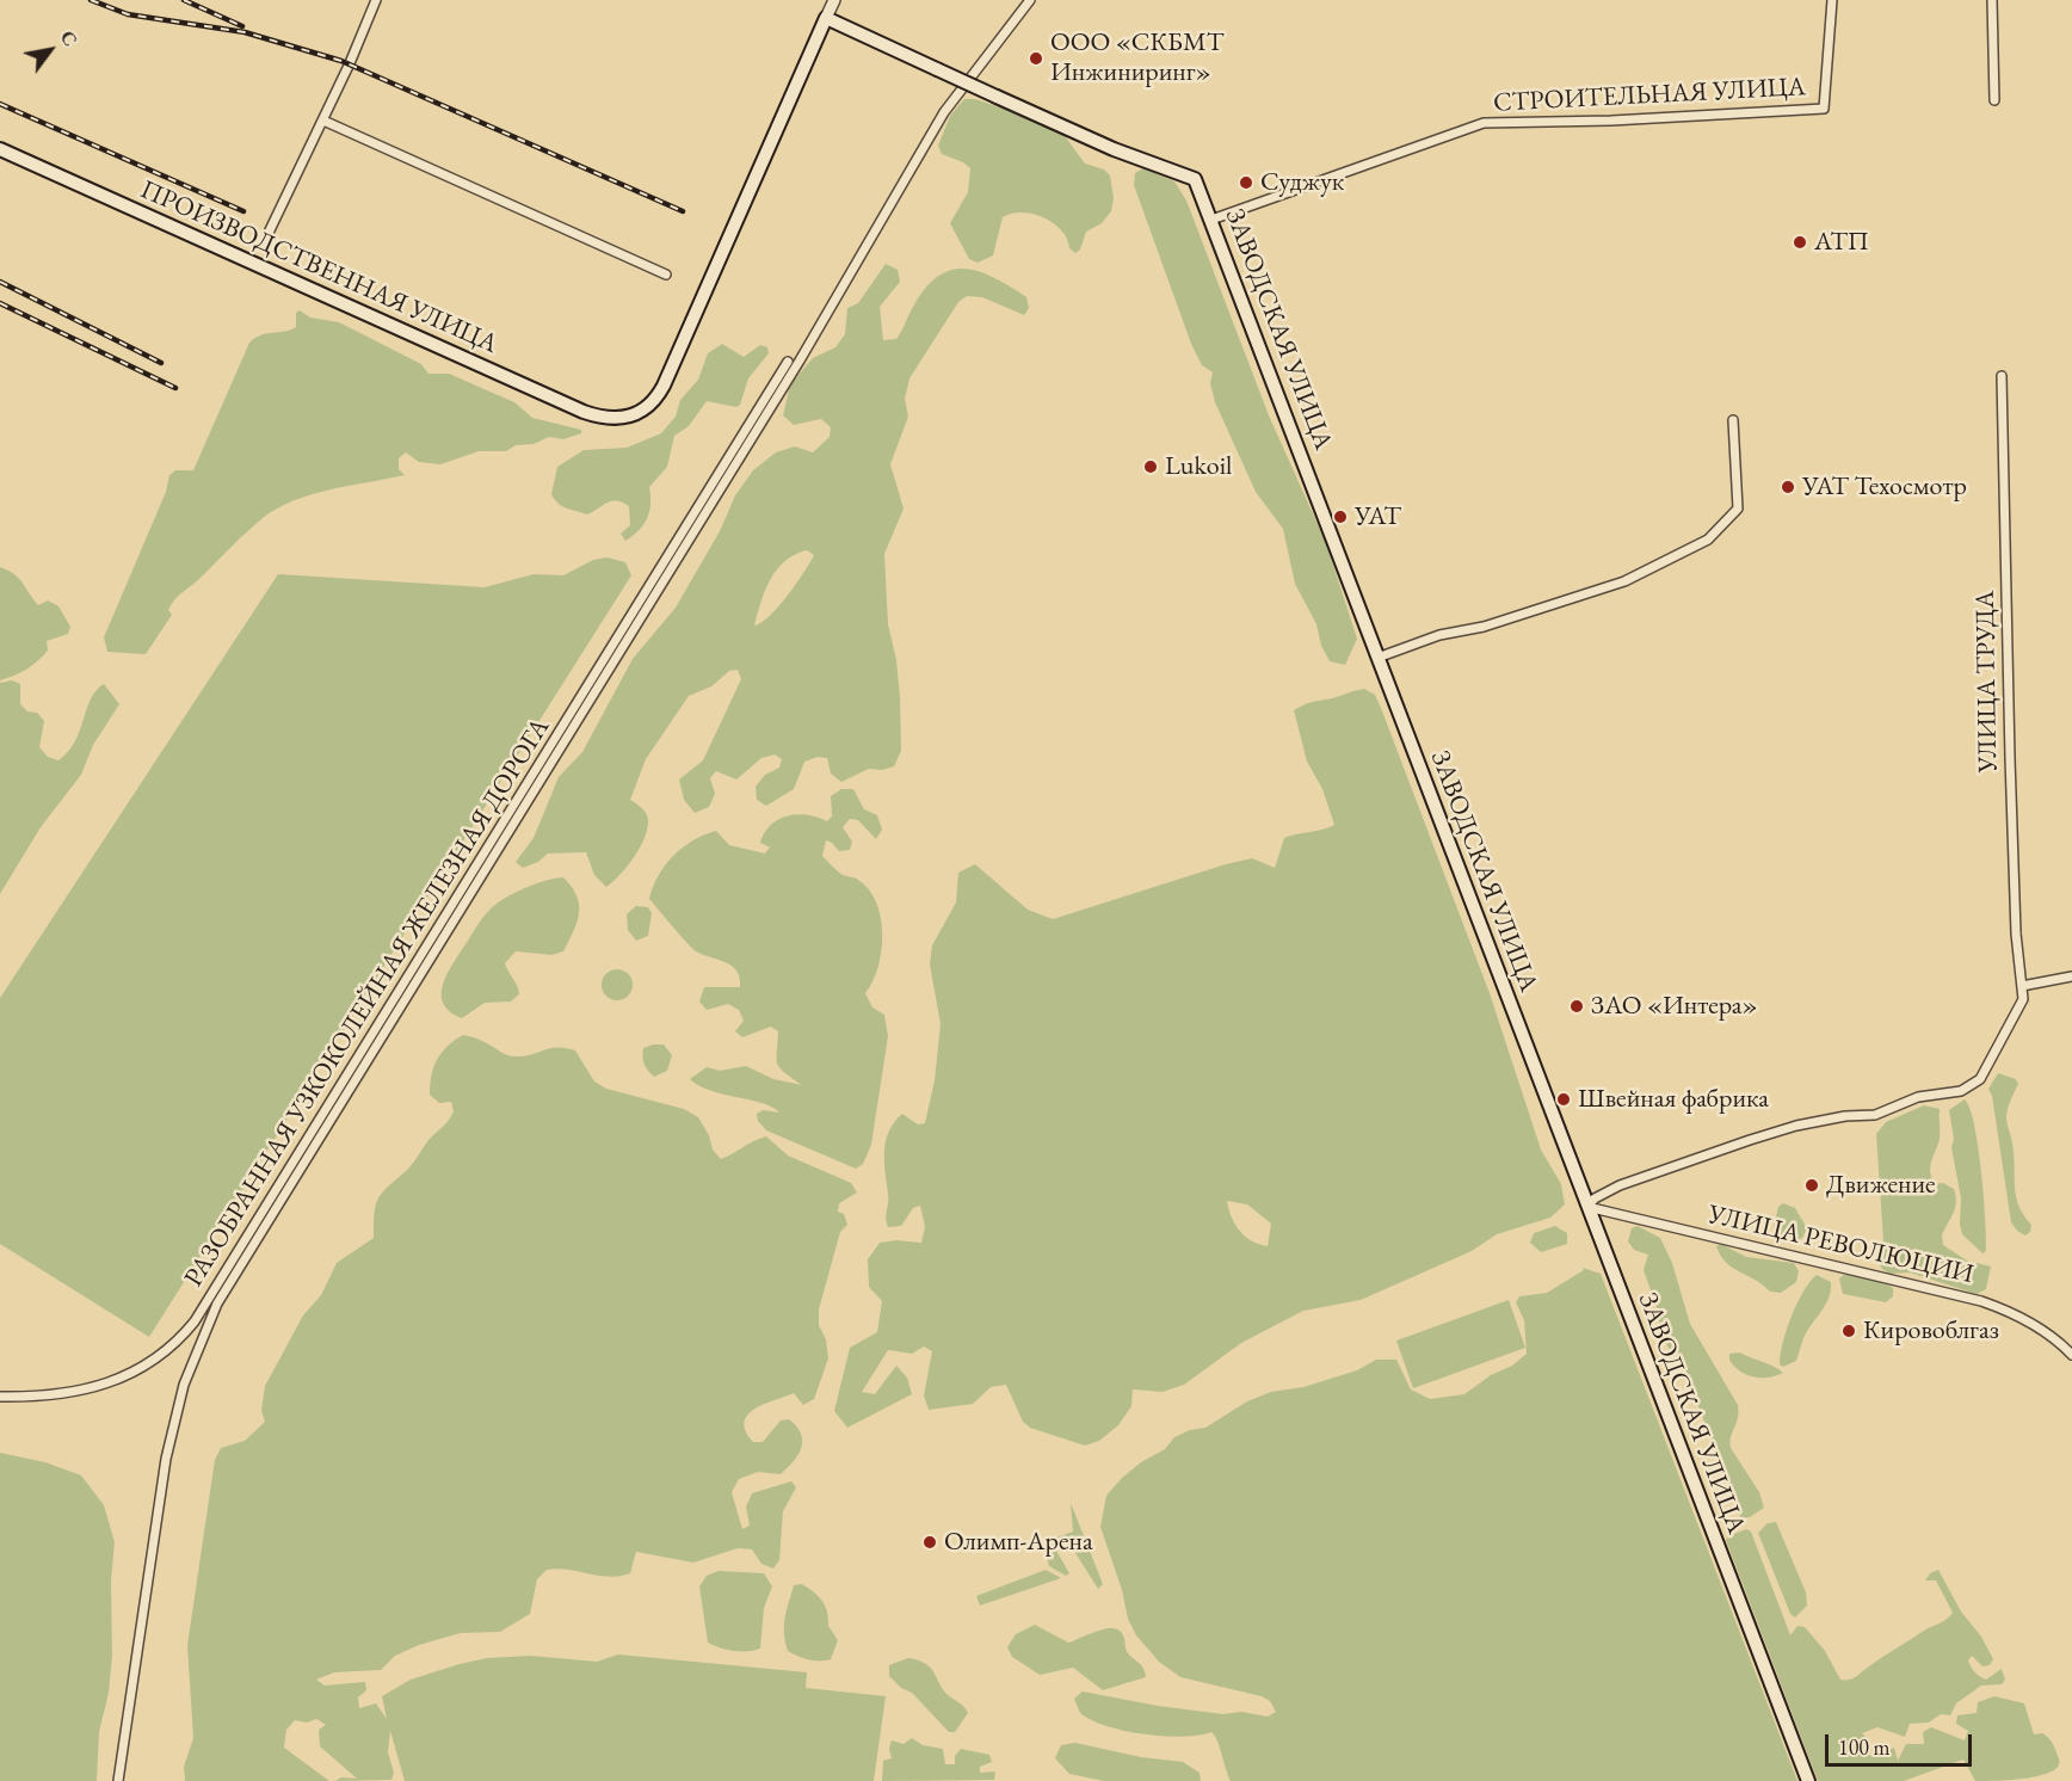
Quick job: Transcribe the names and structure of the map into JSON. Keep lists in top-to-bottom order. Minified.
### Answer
{"streets":{"main road":["ПРОИЗВОДСТВЕННАЯ УЛИЦА","ЗАВОДСКАЯ УЛИЦА"],"street":["СТРОИТЕЛЬНАЯ УЛИЦА","УЛИЦА ТРУДА","РАЗОБРАННАЯ УЗКОКОЛЕЙНАЯ ЖЕЛЕЗНАЯ ДОРОГА","УЛИЦА РЕВОЛЮЦИИ"]},"crossings":[["СТРОИТЕЛЬНАЯ УЛИЦА","ЗАВОДСКАЯ УЛИЦА"],["ПРОИЗВОДСТВЕННАЯ УЛИЦА","ЗАВОДСКАЯ УЛИЦА"],["ЗАВОДСКАЯ УЛИЦА","УЛИЦА РЕВОЛЮЦИИ"]],"places":["ООО «СКБМТ Инжиниринг»","Суджук","АТП","Lukoil","УАТ Техосмотр","УАТ","ЗАО «Интера»","Швейная фабрика","Движение","Кировоблгаз","Олимп-Арена"],"scale_bar":"100 m","north":"top right"}
